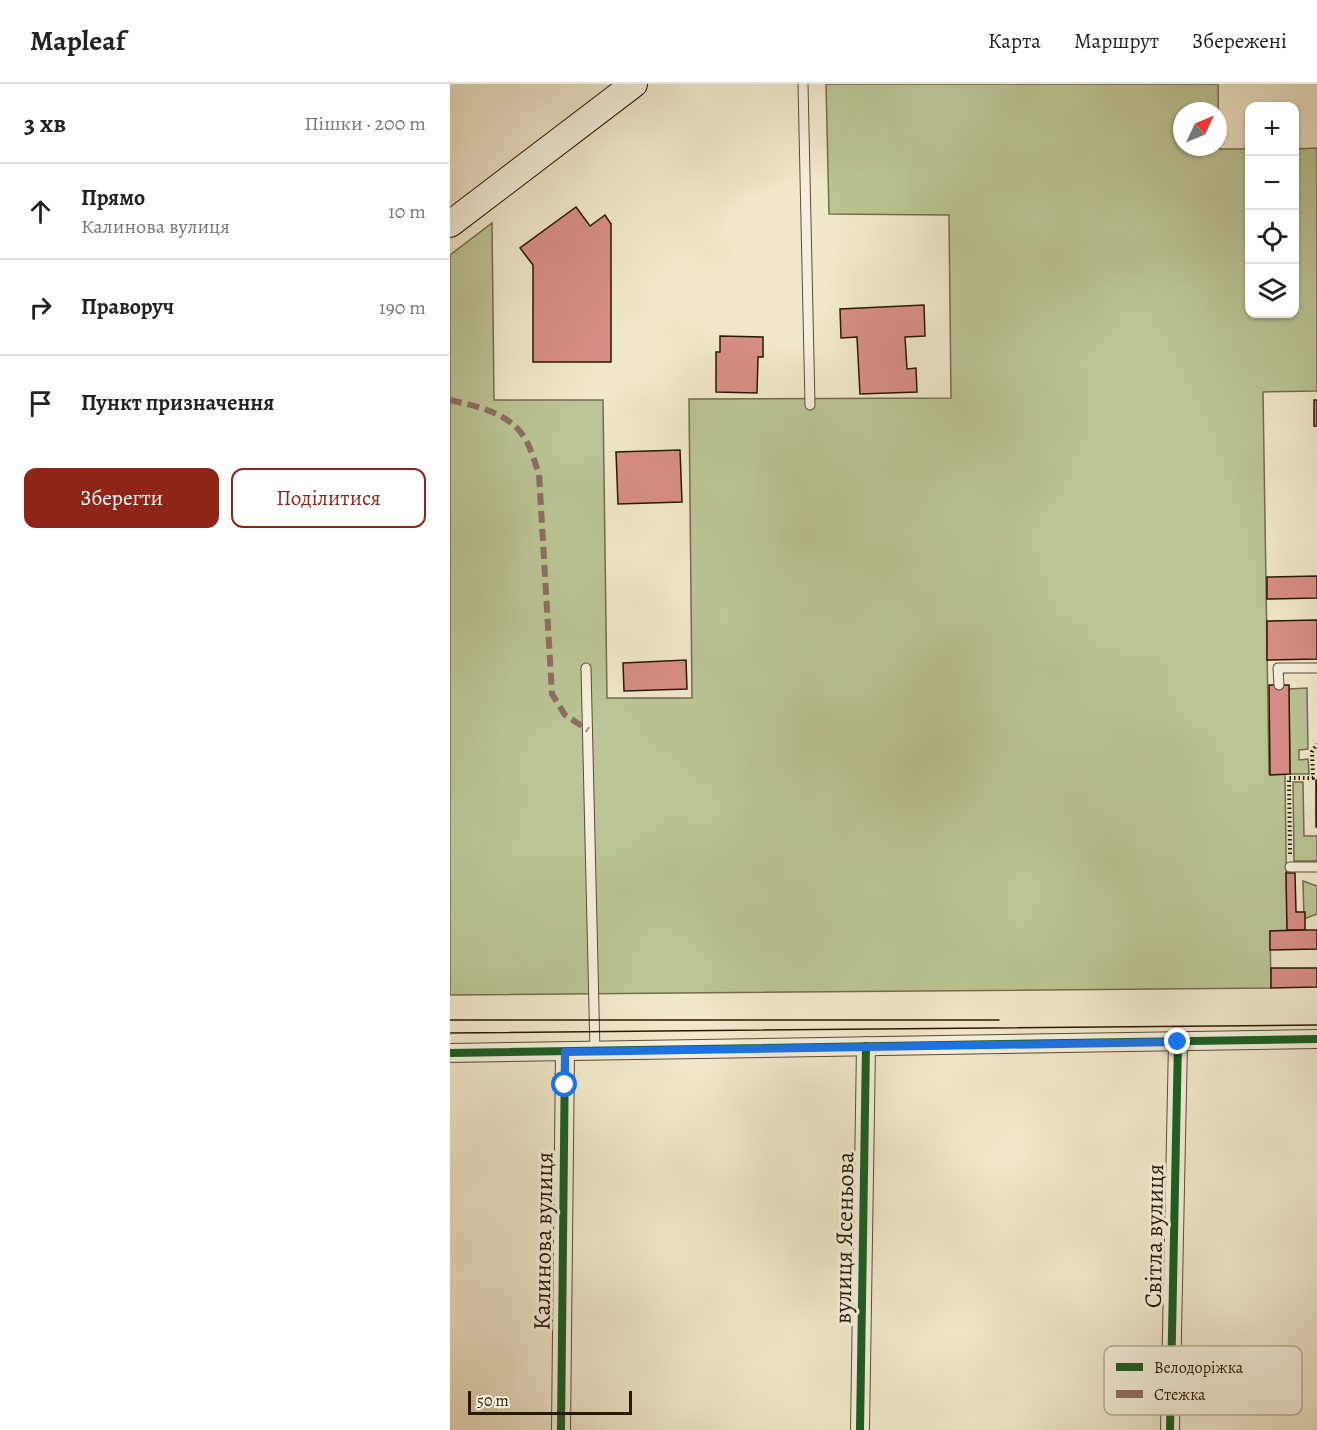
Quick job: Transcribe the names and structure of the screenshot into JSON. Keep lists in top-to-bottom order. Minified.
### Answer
{"streets":{"street":["Світла вулиця","вулиця Ясеньова","Калинова вулиця"]},"legend":["Велодоріжка","Стежка"],"scale_bar":"50 m","north":"top right","page":{"header":"Mapleaf","nav":["Карта","Маршрут","Збережені"],"heading":["3 хв","Пішки · 200 m"],"map_buttons":["+","−"],"list":[["Прямо","Калинова вулиця","10 m"],["Праворуч","190 m"],"Пункт призначення"],"buttons":["Зберегти","Поділитися"],"scale":"50 m"}}
